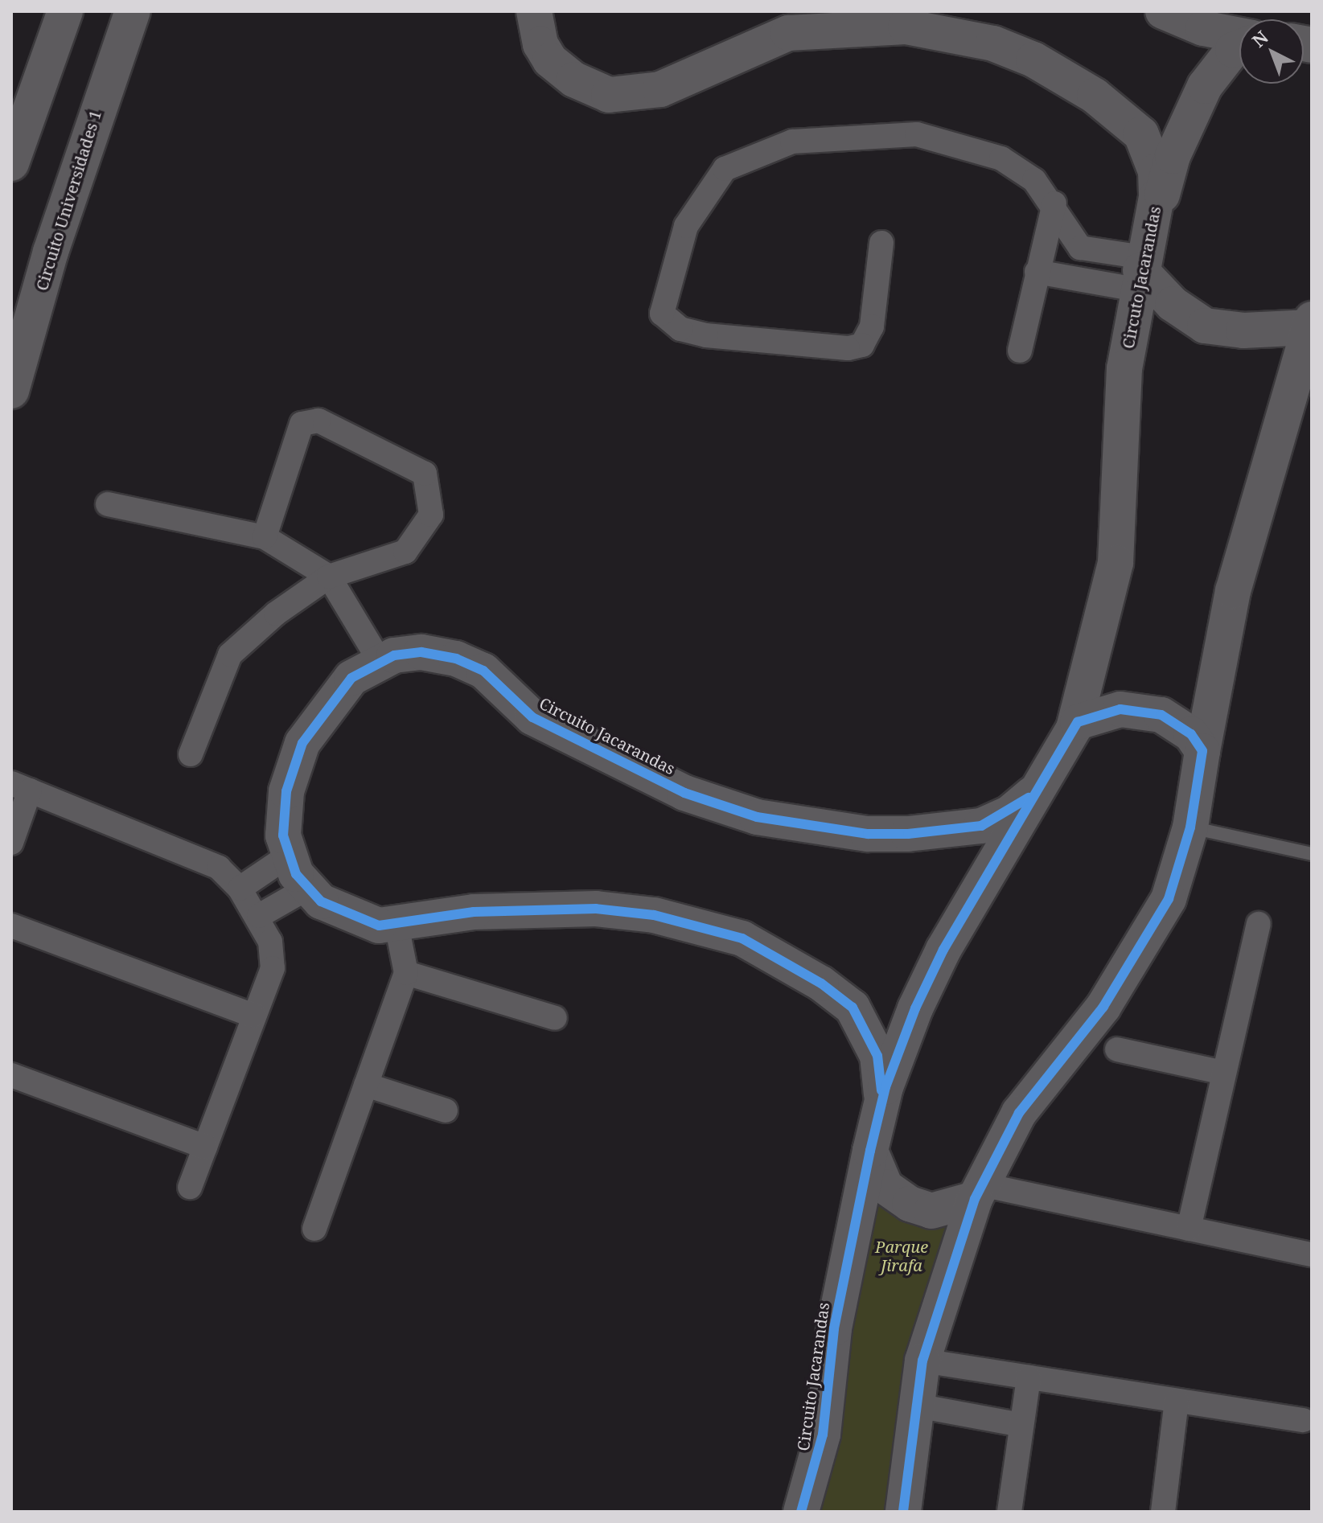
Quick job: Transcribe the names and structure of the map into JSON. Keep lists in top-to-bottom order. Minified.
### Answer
{"streets":{"street":["Circuito Universidades 1","Circuto Jacarandas","Circuito Jacarandas"]},"crossings":[["Circuto Jacarandas","Circuito Jacarandas"]],"parks":["Parque Jirafa"],"north":"top left"}
